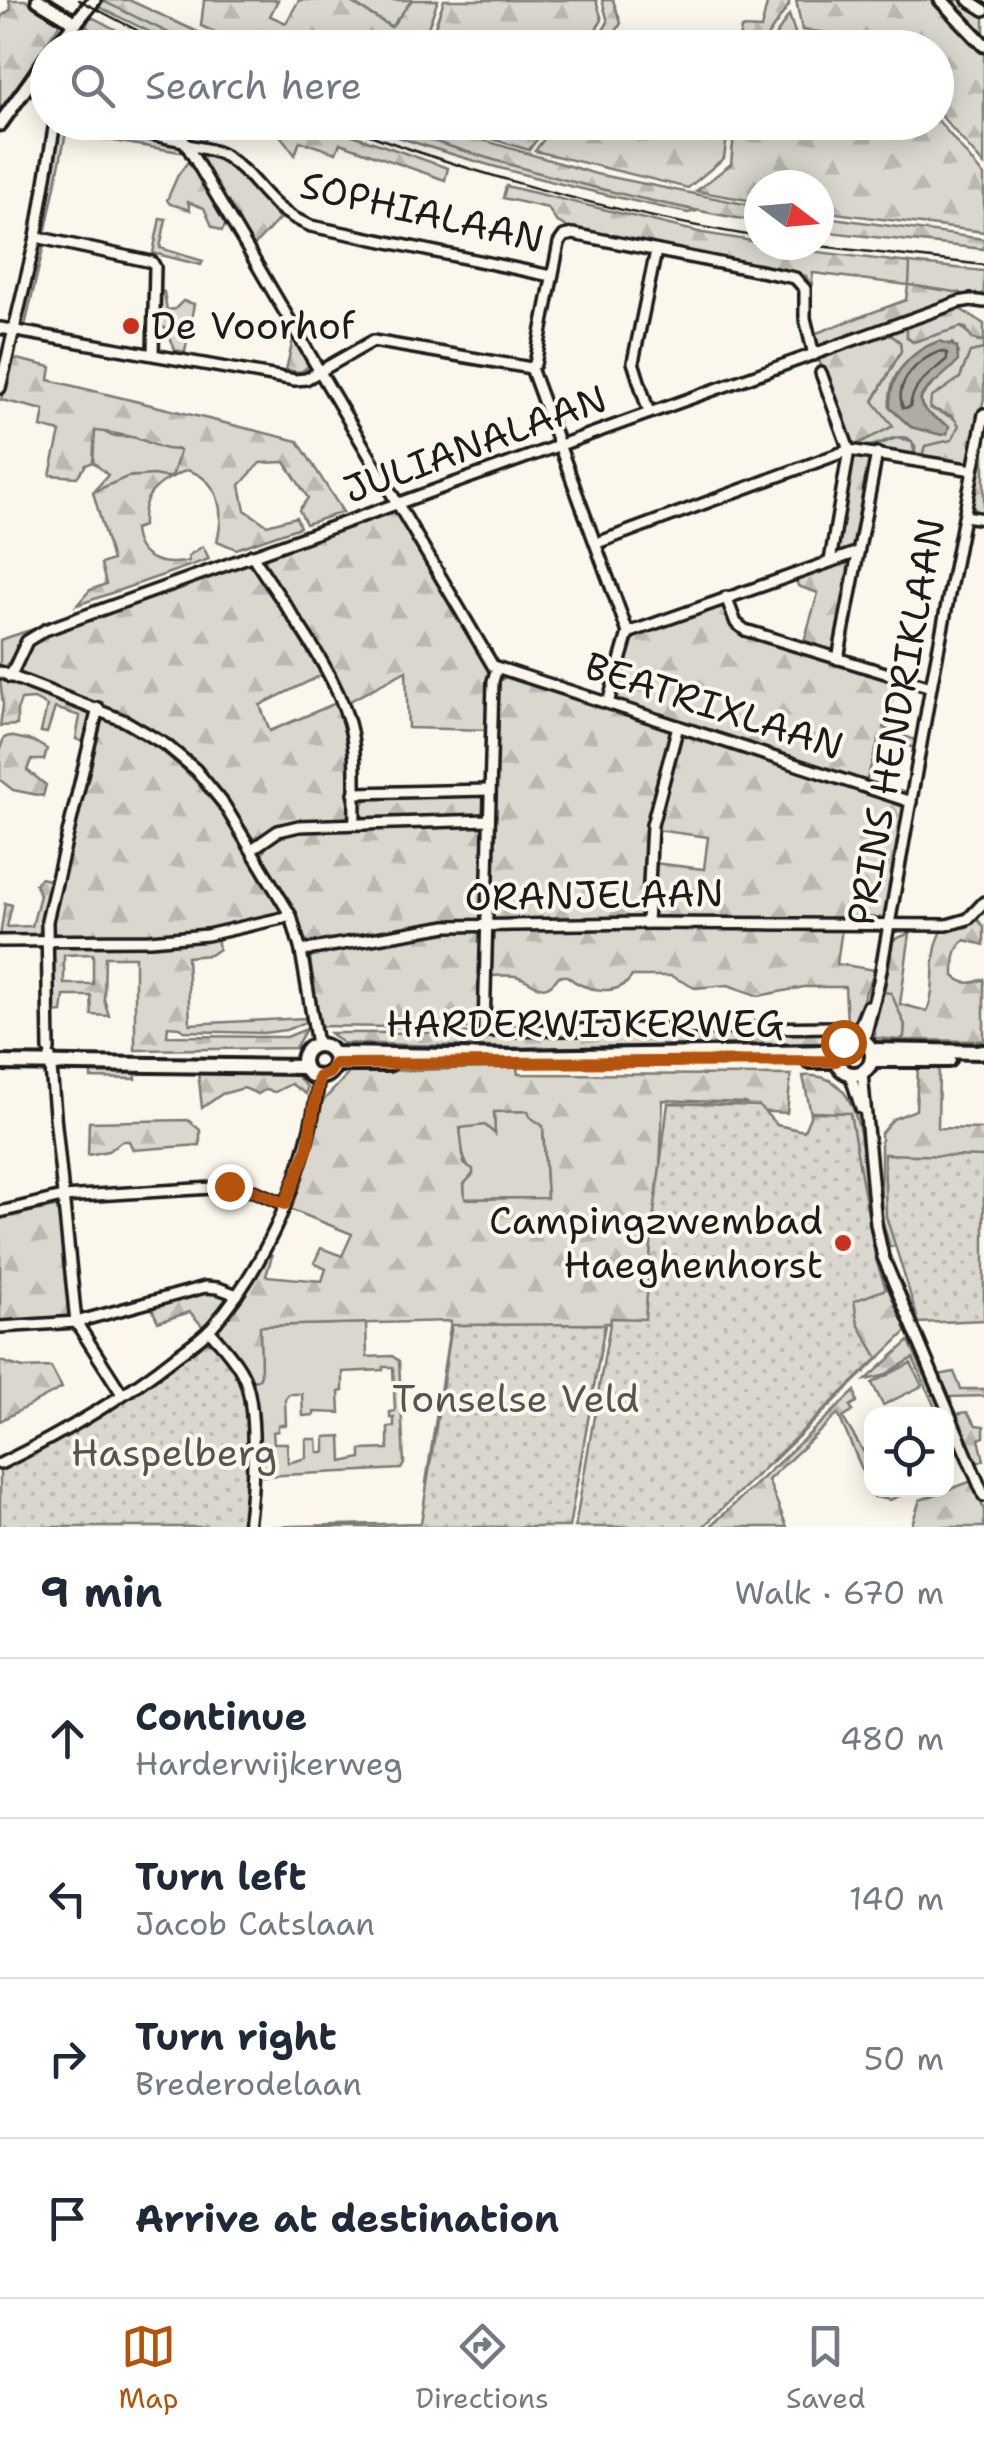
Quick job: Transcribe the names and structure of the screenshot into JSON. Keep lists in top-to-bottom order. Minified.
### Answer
{"streets":{"main road":["HARDERWIJKERWEG"],"street":["SOPHIALAAN","JULIANALAAN","BEATRIXLAAN","PRINS HENDRIKLAAN","ORANJELAAN"]},"crossings":[["SOPHIALAAN","JULIANALAAN"],["BEATRIXLAAN","PRINS HENDRIKLAAN"],["PRINS HENDRIKLAAN","ORANJELAAN"]],"parks":["Tonselse Veld","Haspelberg"],"places":["De Voorhof","Campingzwembad Haeghenhorst"],"north":"right","page":{"search":"Search here","heading":["9 min","Walk · 670 m"],"list":[["Continue","Harderwijkerweg","480 m"],["Turn left","Jacob Catslaan","140 m"],["Turn right","Brederodelaan","50 m"],"Arrive at destination"],"nav":["Map","Directions","Saved"]}}
